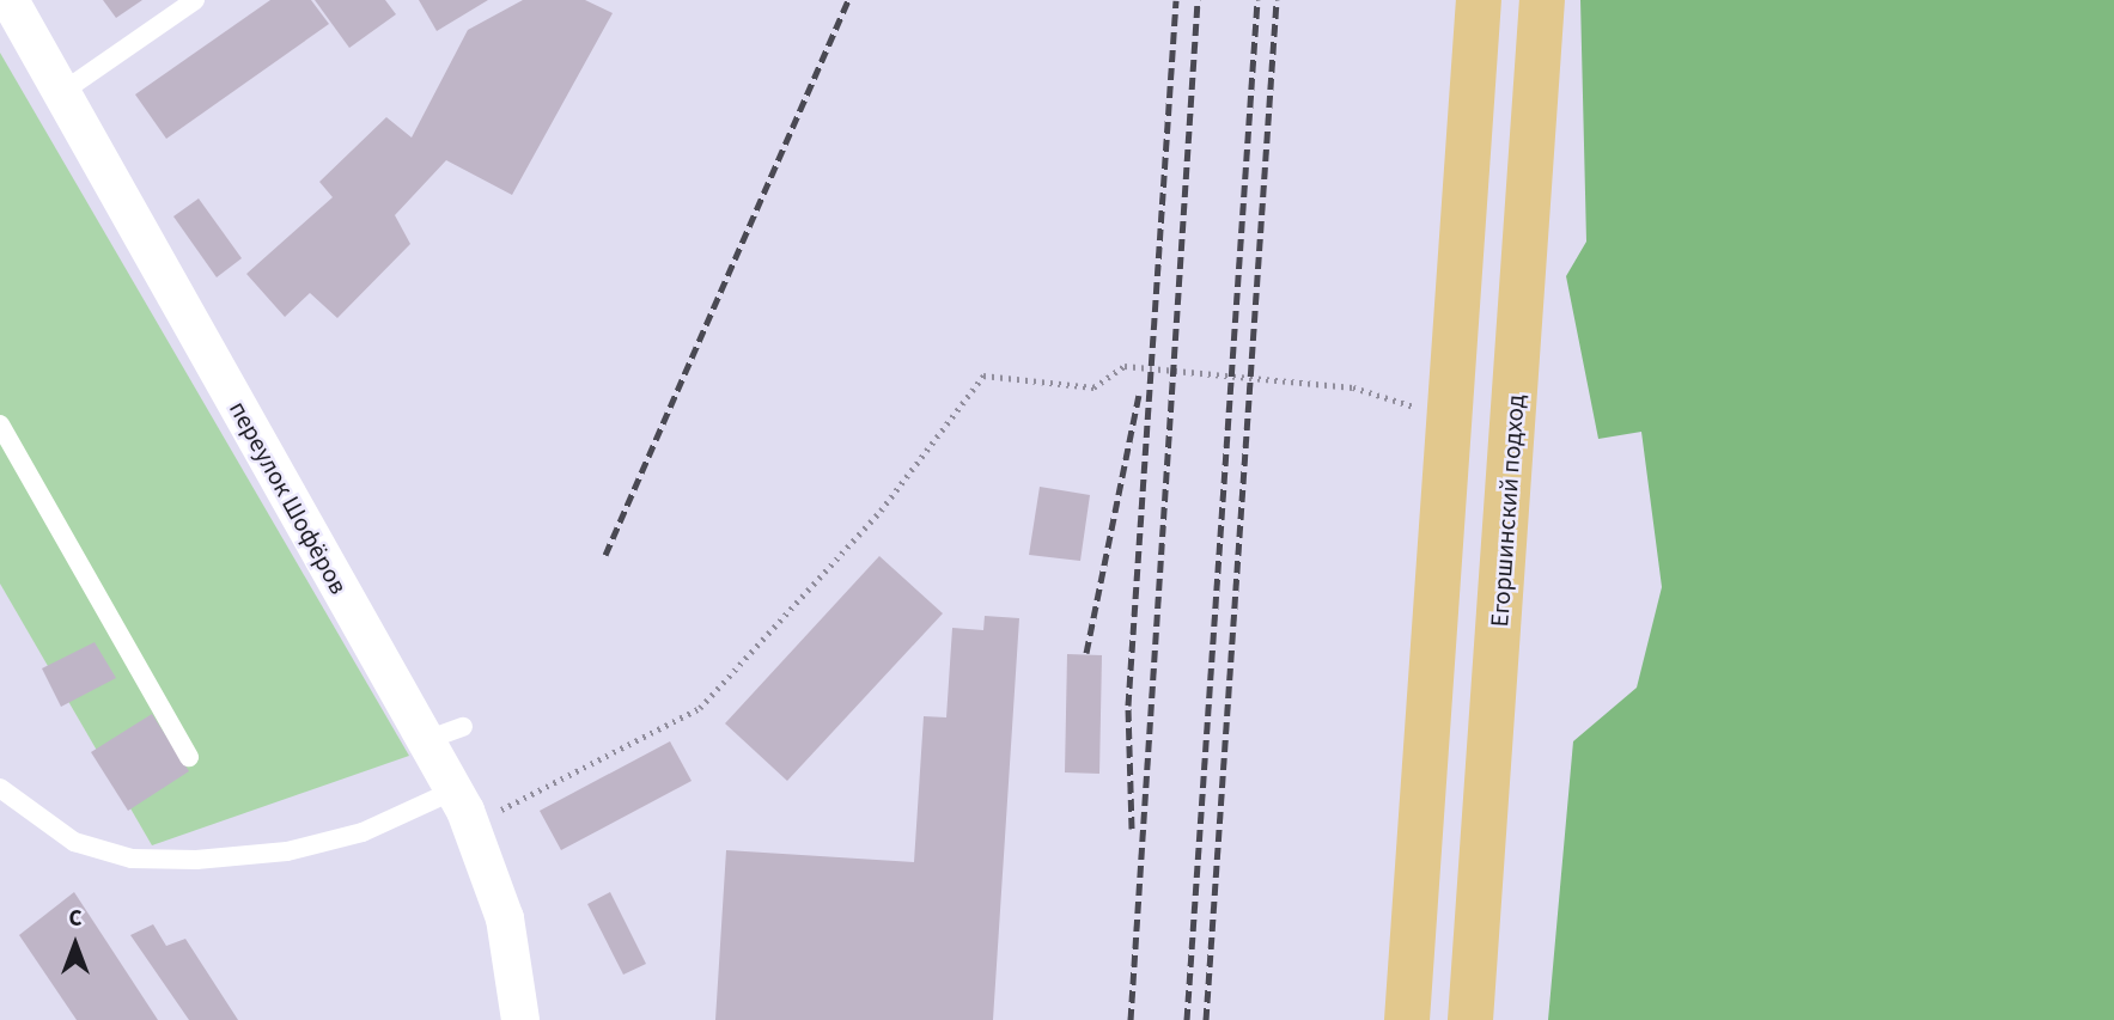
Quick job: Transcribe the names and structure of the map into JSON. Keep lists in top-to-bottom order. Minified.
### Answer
{"streets":{"main road":["Егоршинский подход"],"street":["переулок Шофёров"]},"north":"top"}
